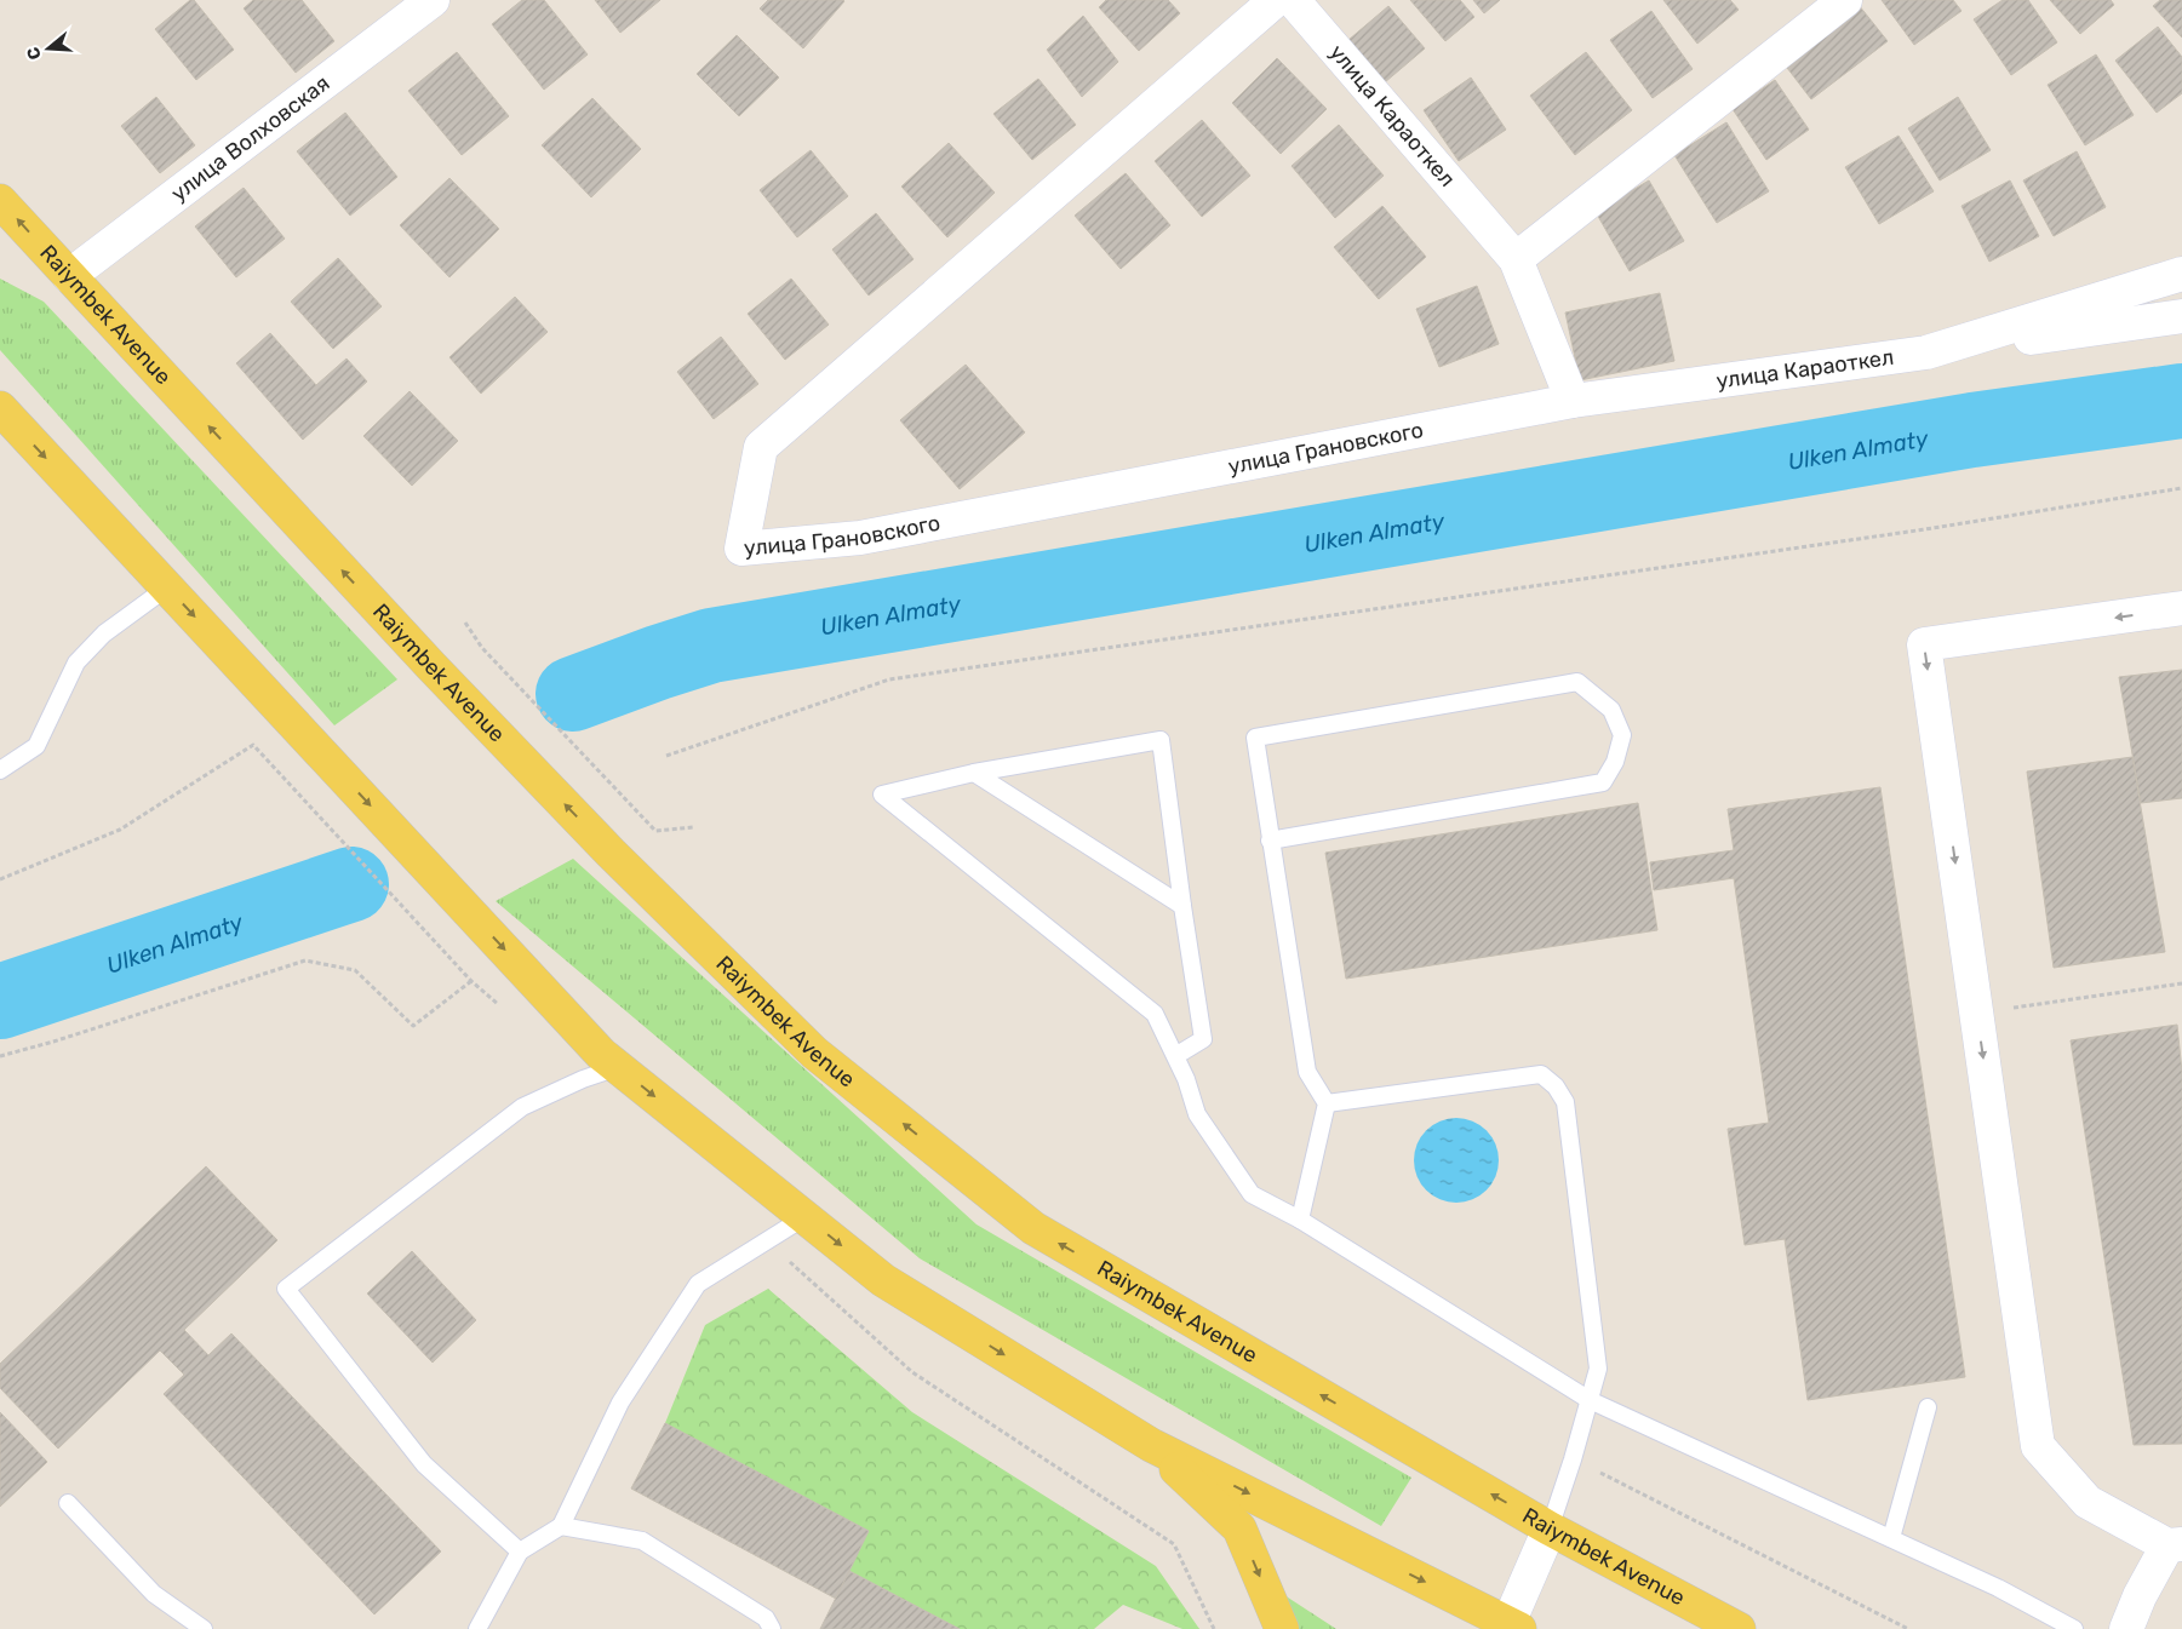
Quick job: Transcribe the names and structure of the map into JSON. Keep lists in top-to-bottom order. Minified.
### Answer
{"streets":{"main road":["Raiymbek Avenue"],"street":["улица Караоткел","улица Волховская","улица Грановского"]},"crossings":[["улица Караоткел","улица Грановского"],["улица Волховская","Raiymbek Avenue"]],"water":["Ulken Almaty"],"north":"left"}
